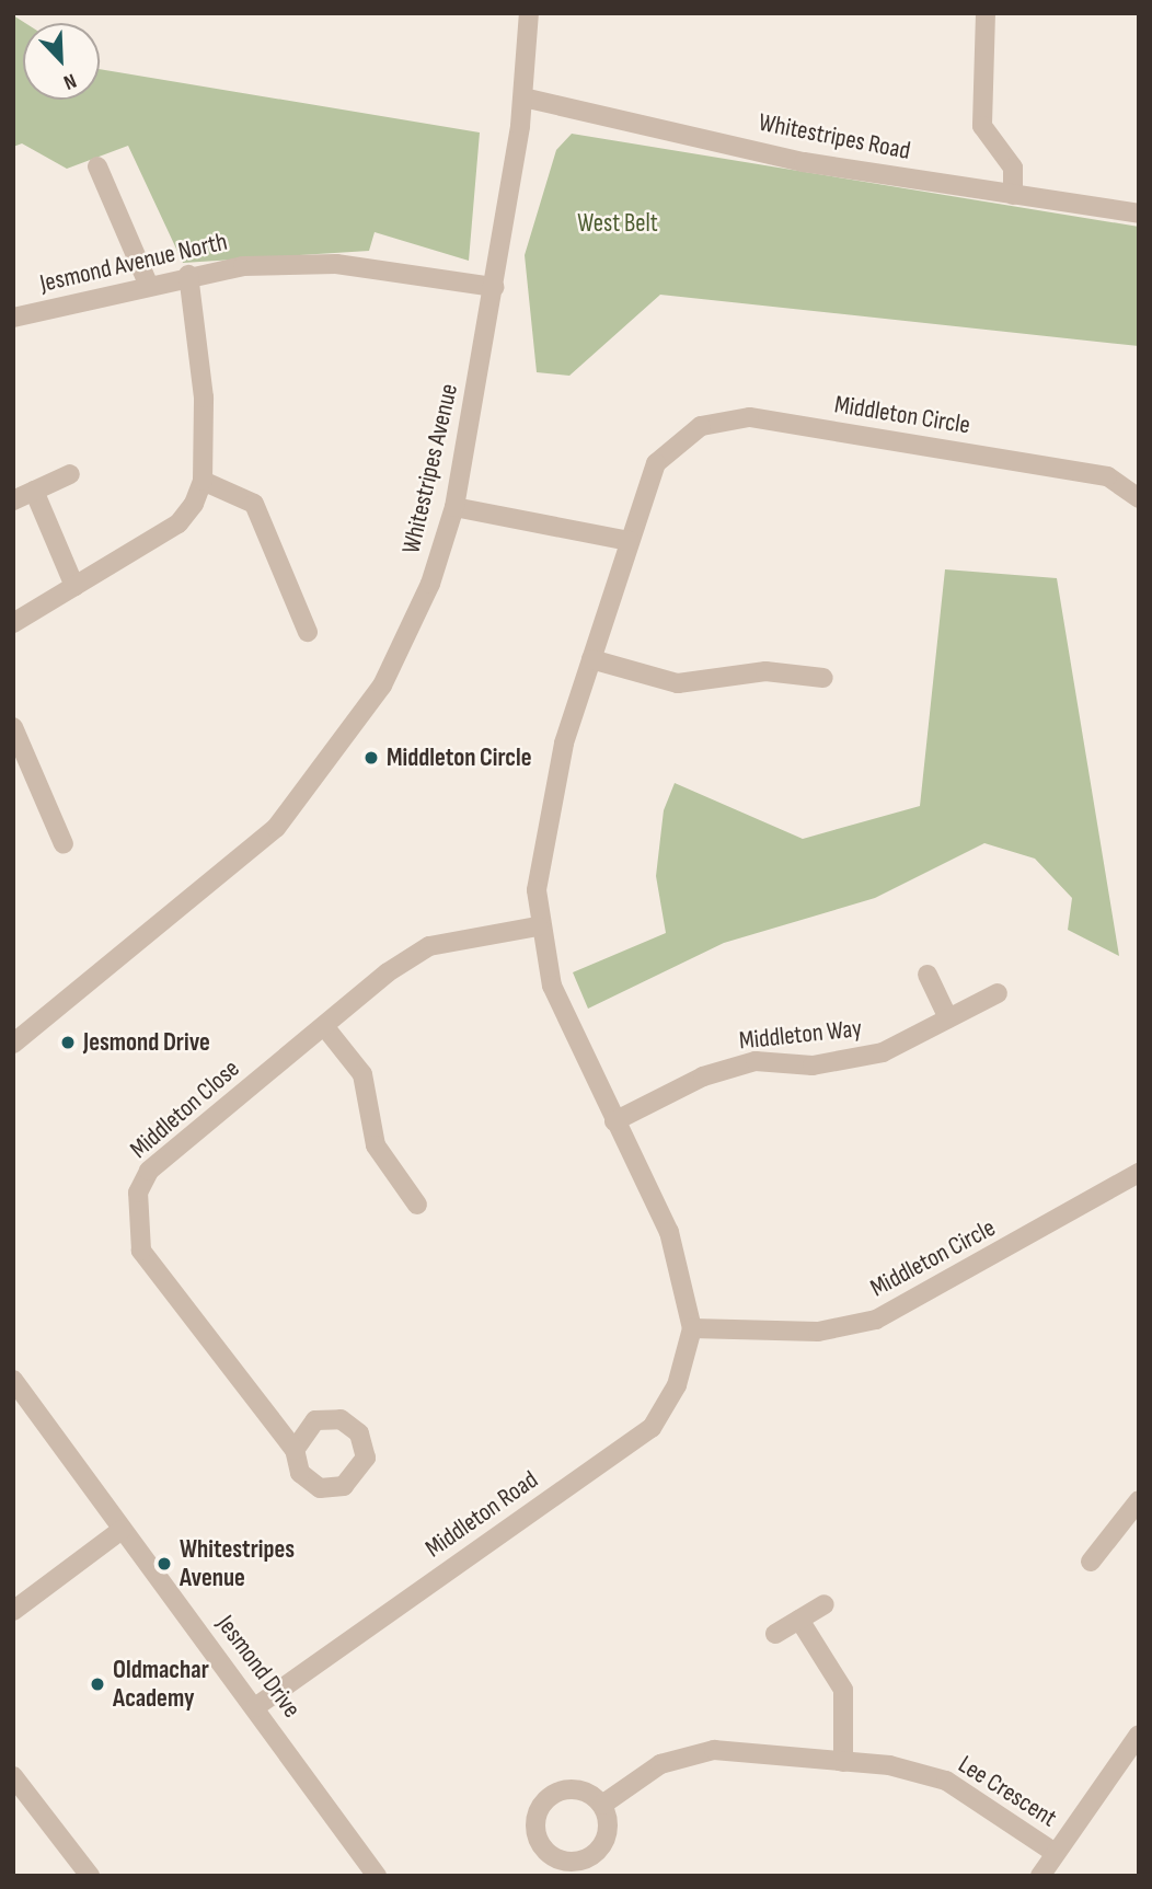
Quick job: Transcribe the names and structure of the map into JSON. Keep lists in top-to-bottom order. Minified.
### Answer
{"streets":{"street":["Whitestripes Road","Jesmond Avenue North","Middleton Circle","Whitestripes Avenue","Middleton Way","Middleton Close","Middleton Road","Jesmond Drive","Lee Crescent"]},"crossings":[["Whitestripes Road","Whitestripes Avenue"],["Jesmond Avenue North","Whitestripes Avenue"],["Middleton Circle","Middleton Way"],["Middleton Circle","Middleton Close"],["Middleton Circle","Middleton Road"],["Middleton Road","Jesmond Drive"]],"parks":["West Belt"],"places":["Middleton Circle","Jesmond Drive","Whitestripes Avenue","Oldmachar Academy"],"north":"bottom right"}
